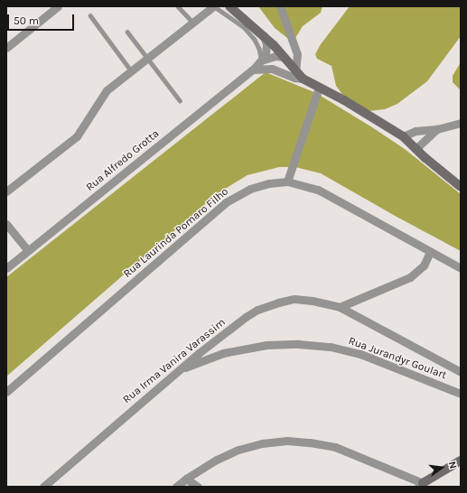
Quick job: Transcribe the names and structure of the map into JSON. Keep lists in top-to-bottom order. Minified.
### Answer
{"streets":{"street":["Rua Alfredo Grotta","Rua Laurinda Pomaro Filho","Rua Jurandyr Goulart","Rua Irma Vanira Varassim"]},"crossings":[["Rua Jurandyr Goulart","Rua Irma Vanira Varassim"]],"scale_bar":"50 m","north":"right"}
